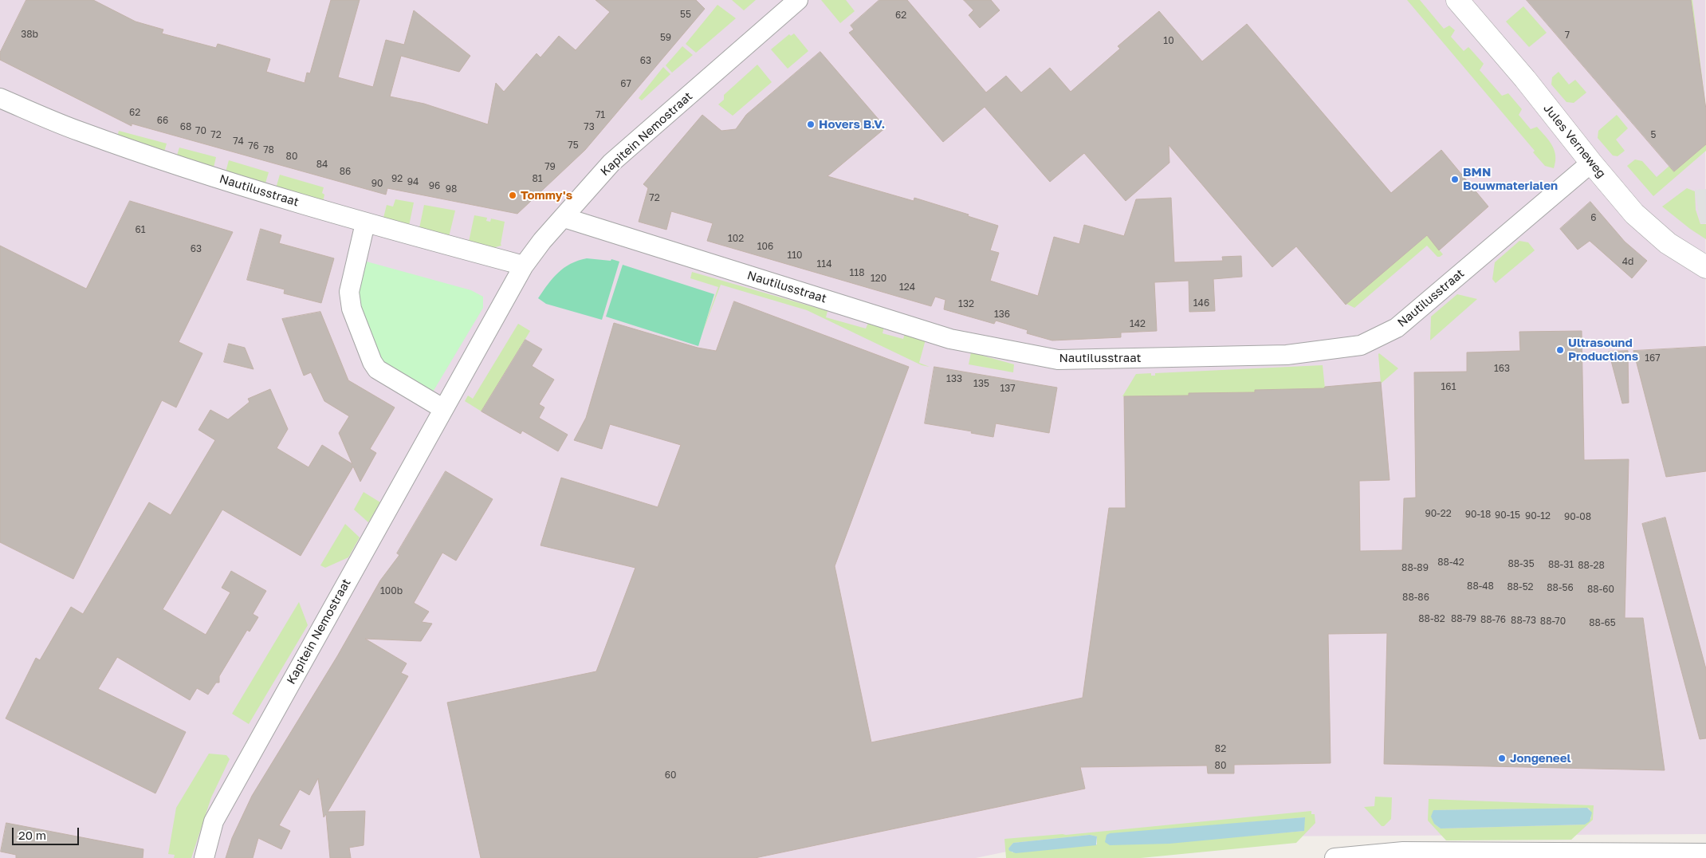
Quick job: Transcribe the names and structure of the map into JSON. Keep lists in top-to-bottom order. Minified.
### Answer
{"streets":{"street":["Kapitein Nemostraat","Jules Verneweg","Nautilusstraat"]},"crossings":[["Kapitein Nemostraat","Nautilusstraat"],["Jules Verneweg","Nautilusstraat"]],"places":["Hovers B.V.","BMN Bouwmaterialen","Tommy's","Ultrasound Productions","Jongeneel"],"house_numbers":["55","62","38b","7","59","10","63","67","62","71","66","68","73","70","72","5","74","75","76","78","80","84","79","86","92","81","94","90","96","98","72","6","61","102","106","63","110","4d","114","118","120","124","146","132","136","142","167","163","133","135","161","137","90-22","90-18","90-15","90-12","90-08","88-42","88-35","88-31","88-28","88-89","88-48","88-52","88-56","88-60","100b","88-86","88-82","88-79","88-76","88-73","88-70","88-65","82","80","60"],"scale_bar":"20 m"}
